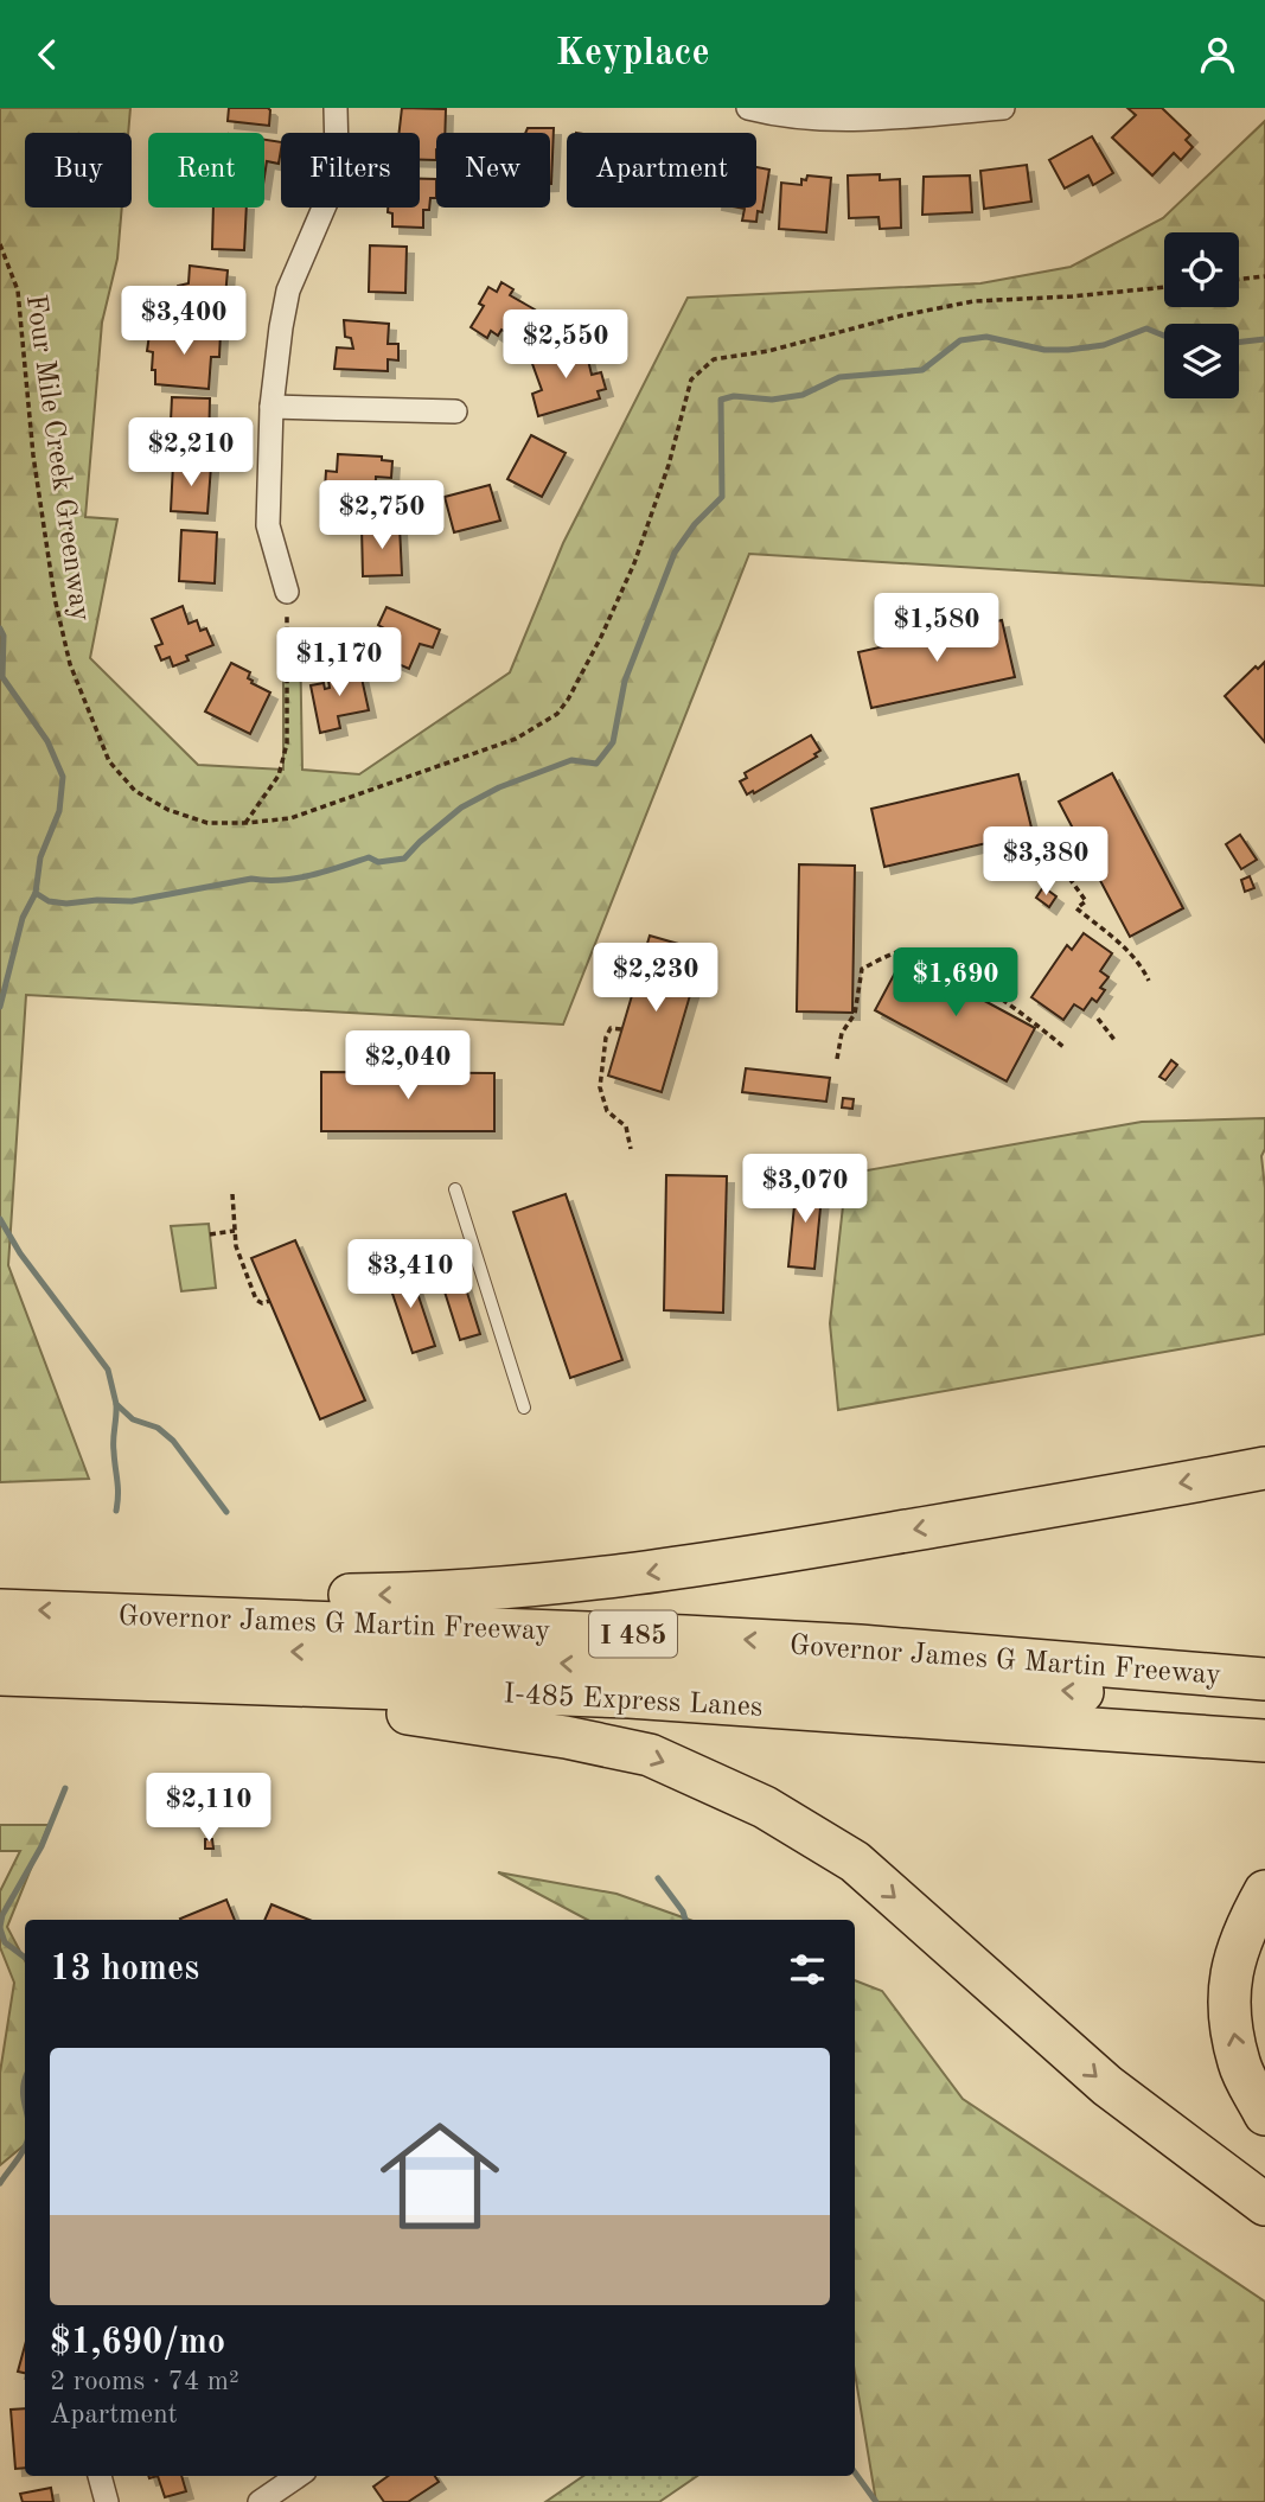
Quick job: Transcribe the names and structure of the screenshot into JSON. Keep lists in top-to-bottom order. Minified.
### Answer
{"streets":{"highway":["Governor James G Martin Freeway","I 485","I-485 Express Lanes"],"path":["Four Mile Creek Greenway"]},"page":{"header":"Keyplace","chip":["Buy","Rent","Filters","New","Apartment"],"price":["$3,400","$2,550","$2,210","$2,750","$1,580","$1,170","$3,380","$2,230","$1,690","$2,040","$3,070","$3,410","$2,110"],"heading":"13 homes","list":[{"name":"$1,690/mo","note":"2 rooms · 74 m² · Apartment"}]}}
